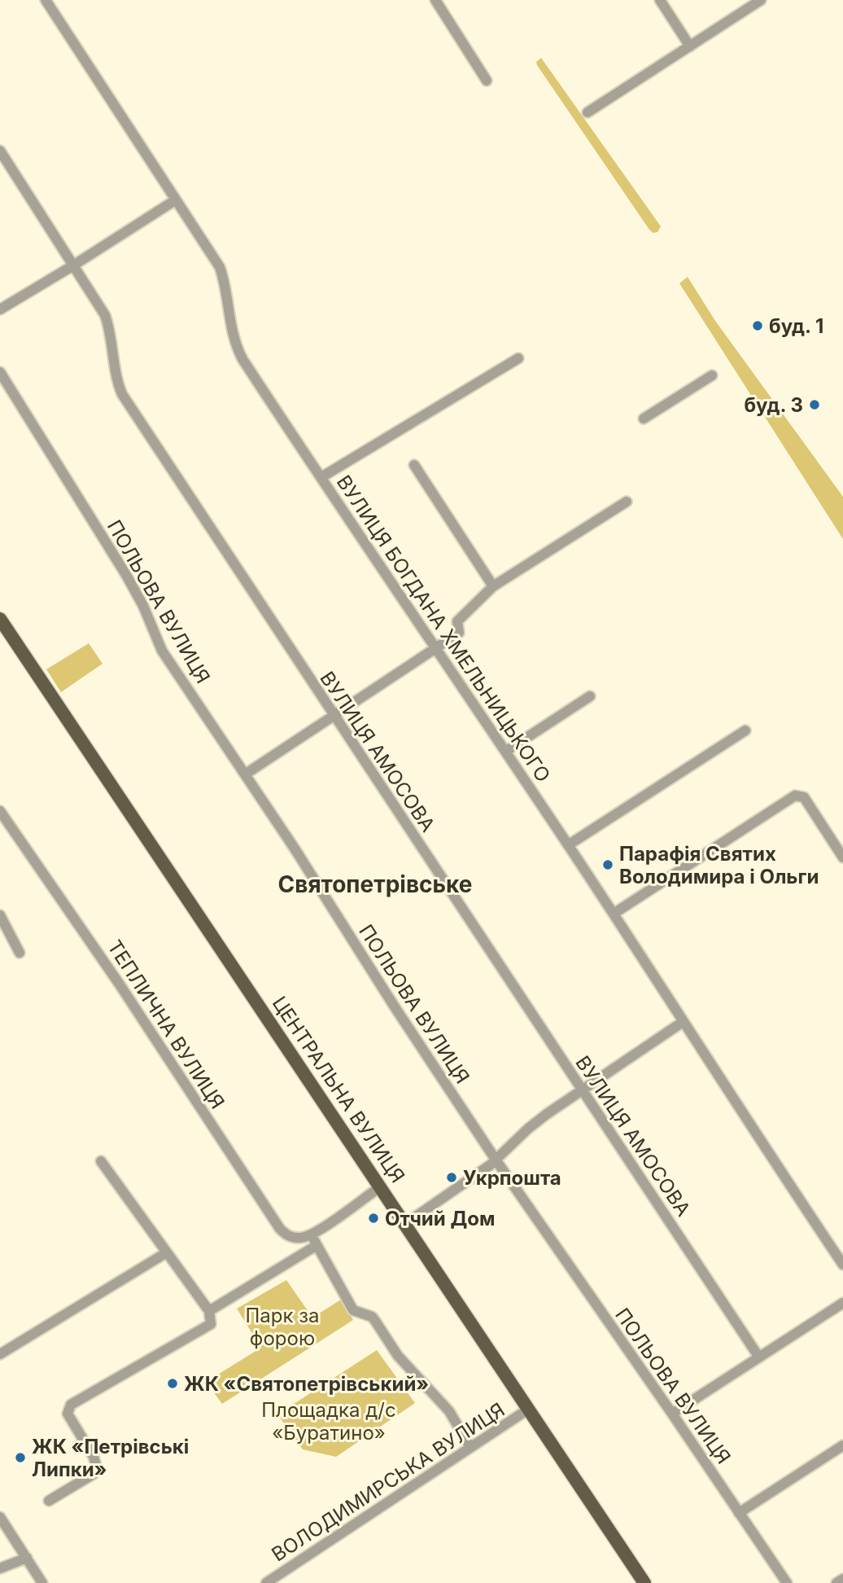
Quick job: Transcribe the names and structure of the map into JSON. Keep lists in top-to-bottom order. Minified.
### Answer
{"streets":{"main road":["ЦЕНТРАЛЬНА ВУЛИЦЯ"],"street":["ПОЛЬОВА ВУЛИЦЯ","ВУЛИЦЯ БОГДАНА ХМЕЛЬНИЦЬКОГО","ВУЛИЦЯ АМОСОВА","ТЕПЛИЧНА ВУЛИЦЯ","ВОЛОДИМИРСЬКА ВУЛИЦЯ"]},"crossings":[["ЦЕНТРАЛЬНА ВУЛИЦЯ","ВОЛОДИМИРСЬКА ВУЛИЦЯ"]],"districts":["Святопетрівське"],"parks":["Парк за форою","Площадка д/с «Буратино»"],"places":["буд. 1","буд. 3","Парафія Святих Володимира і Ольги","Укрпошта","Отчий Дом","ЖК «Святопетрівський»","ЖК «Петрівські Липки»"]}
